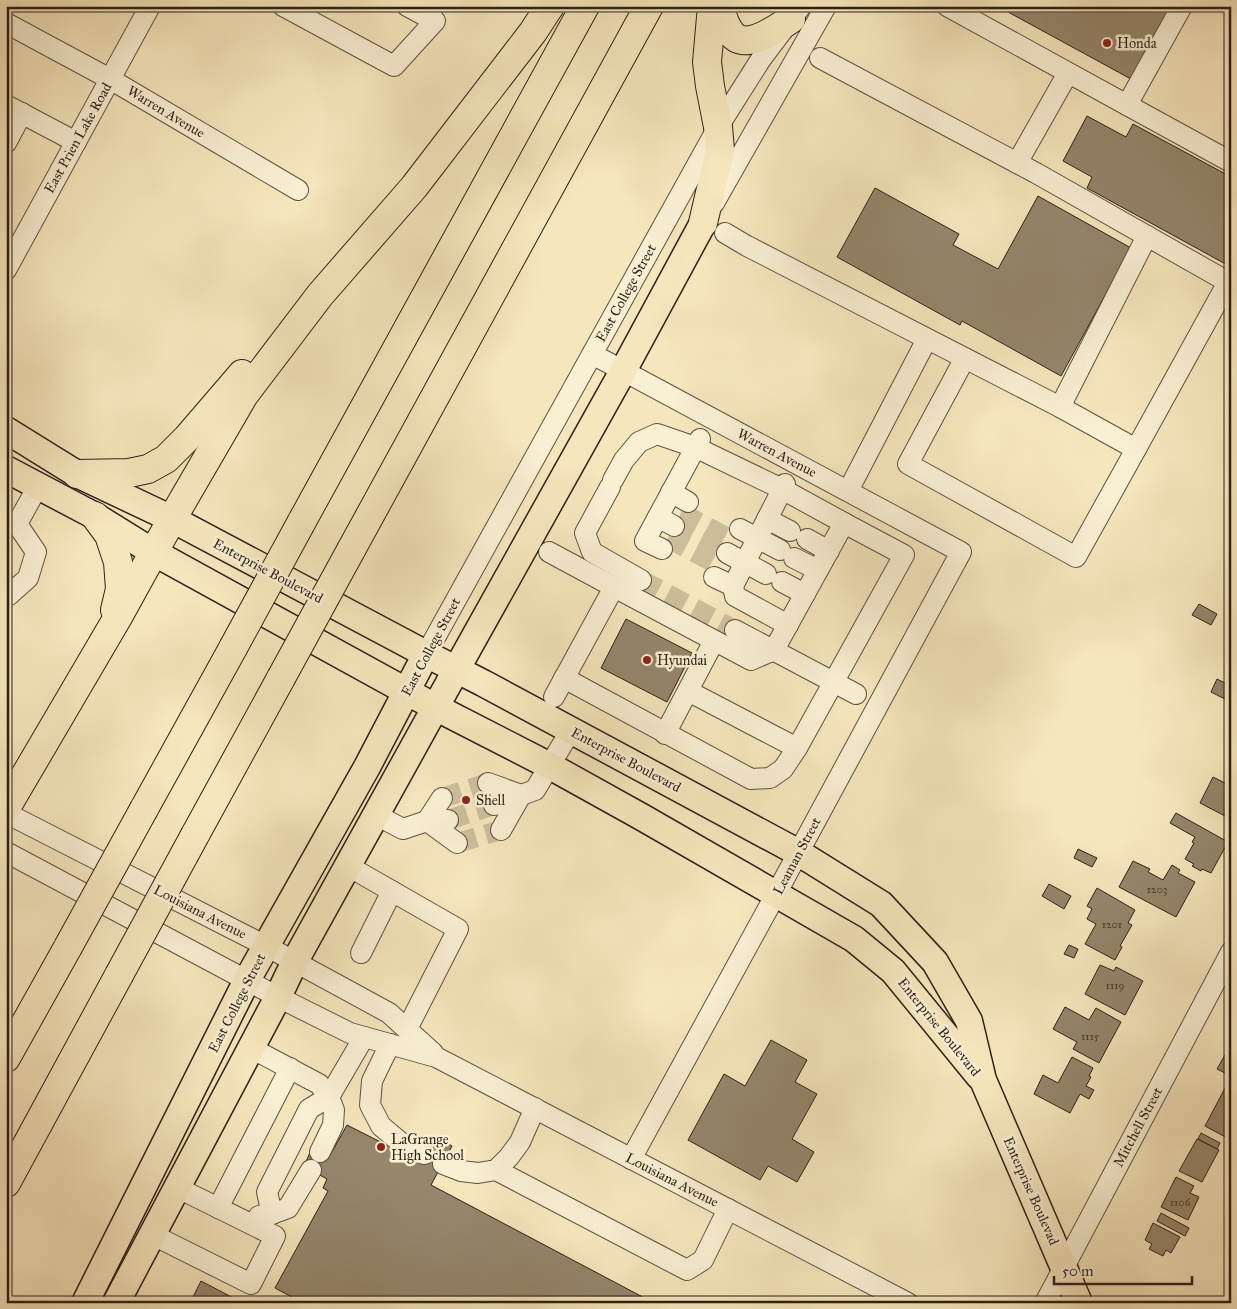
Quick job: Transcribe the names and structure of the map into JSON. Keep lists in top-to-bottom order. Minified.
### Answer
{"streets":{"main road":["East College Street","Enterprise Boulevard","Enterprise Boulevad"],"street":["Warren Avenue","East Prien Lake Road","Leaman Street","Louisiana Avenue","Mitchell Street"]},"crossings":[["Warren Avenue","East Prien Lake Road"],["Warren Avenue","East College Street"],["Warren Avenue","Leaman Street"],["East College Street","Enterprise Boulevard"],["East College Street","Louisiana Avenue"],["Enterprise Boulevard","Leaman Street"],["Enterprise Boulevard","Enterprise Boulevad"],["Leaman Street","Louisiana Avenue"],["Mitchell Street","Enterprise Boulevad"]],"places":["Honda","Hyundai","Shell","LaGrange High School"],"house_numbers":["1203","1201","1119","1115","1106"],"scale_bar":"50 m"}
